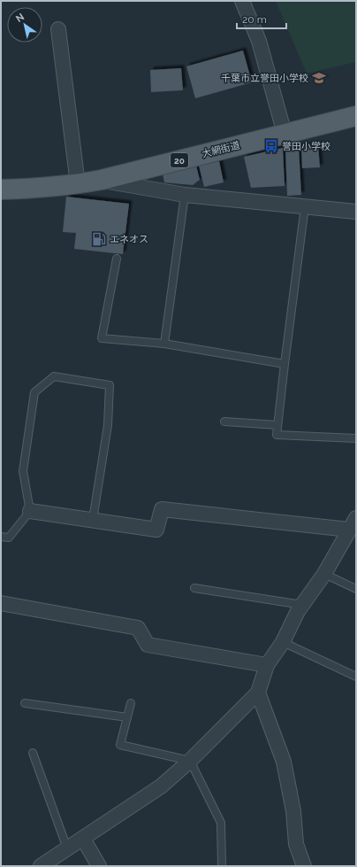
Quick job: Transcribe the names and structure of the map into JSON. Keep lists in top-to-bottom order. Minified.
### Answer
{"streets":{"main road":["大網街道","20"]},"places":{"school or university":["千葉市立誉田小学校"],"bus stop":["誉田小学校"],"fuel station":["エネオス"]},"scale_bar":"20 m","north":"top left"}
